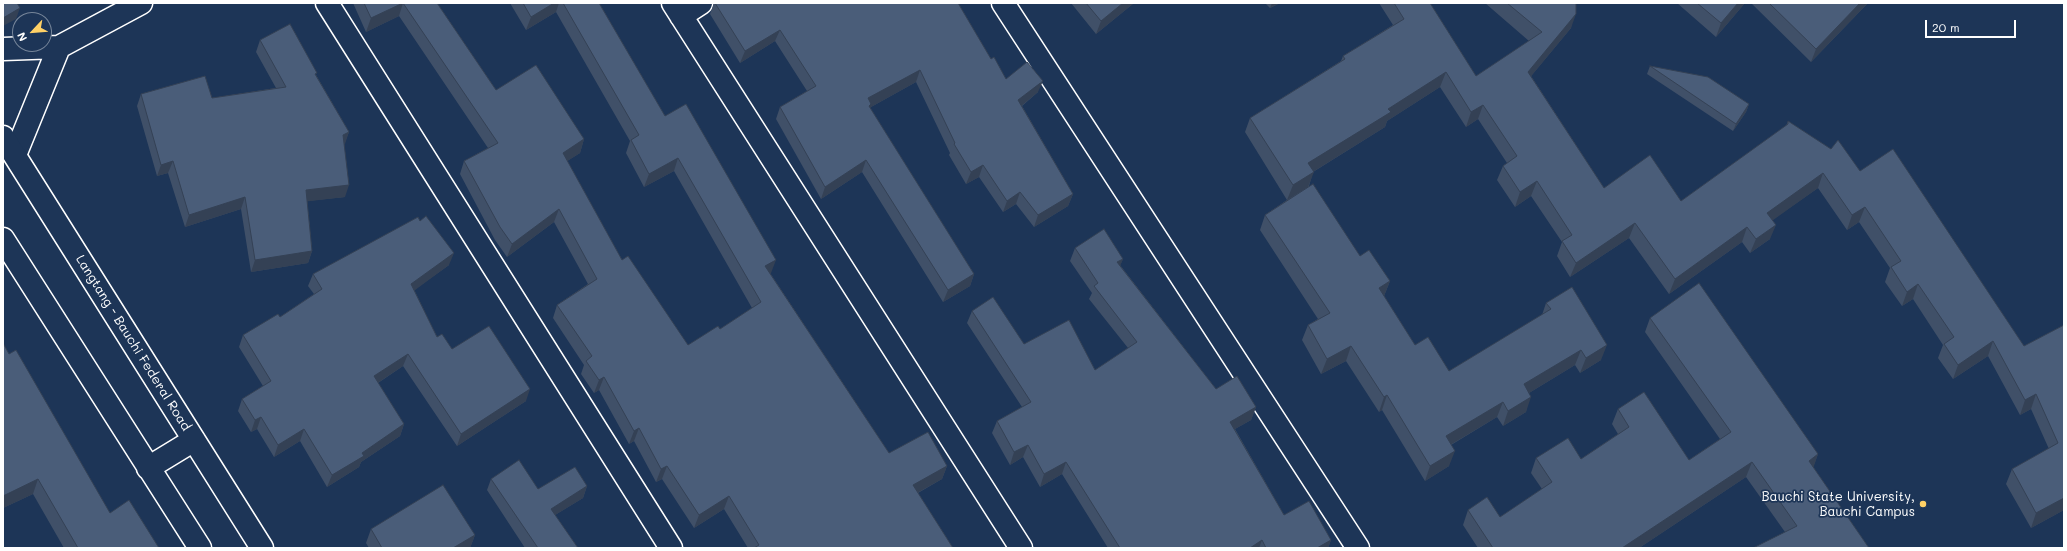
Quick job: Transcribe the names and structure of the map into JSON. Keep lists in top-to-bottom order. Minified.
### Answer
{"streets":{"street":["Langtang - Bauchi Federal Road"]},"places":["Bauchi State University, Bauchi Campus"],"scale_bar":"20 m","north":"bottom left"}
